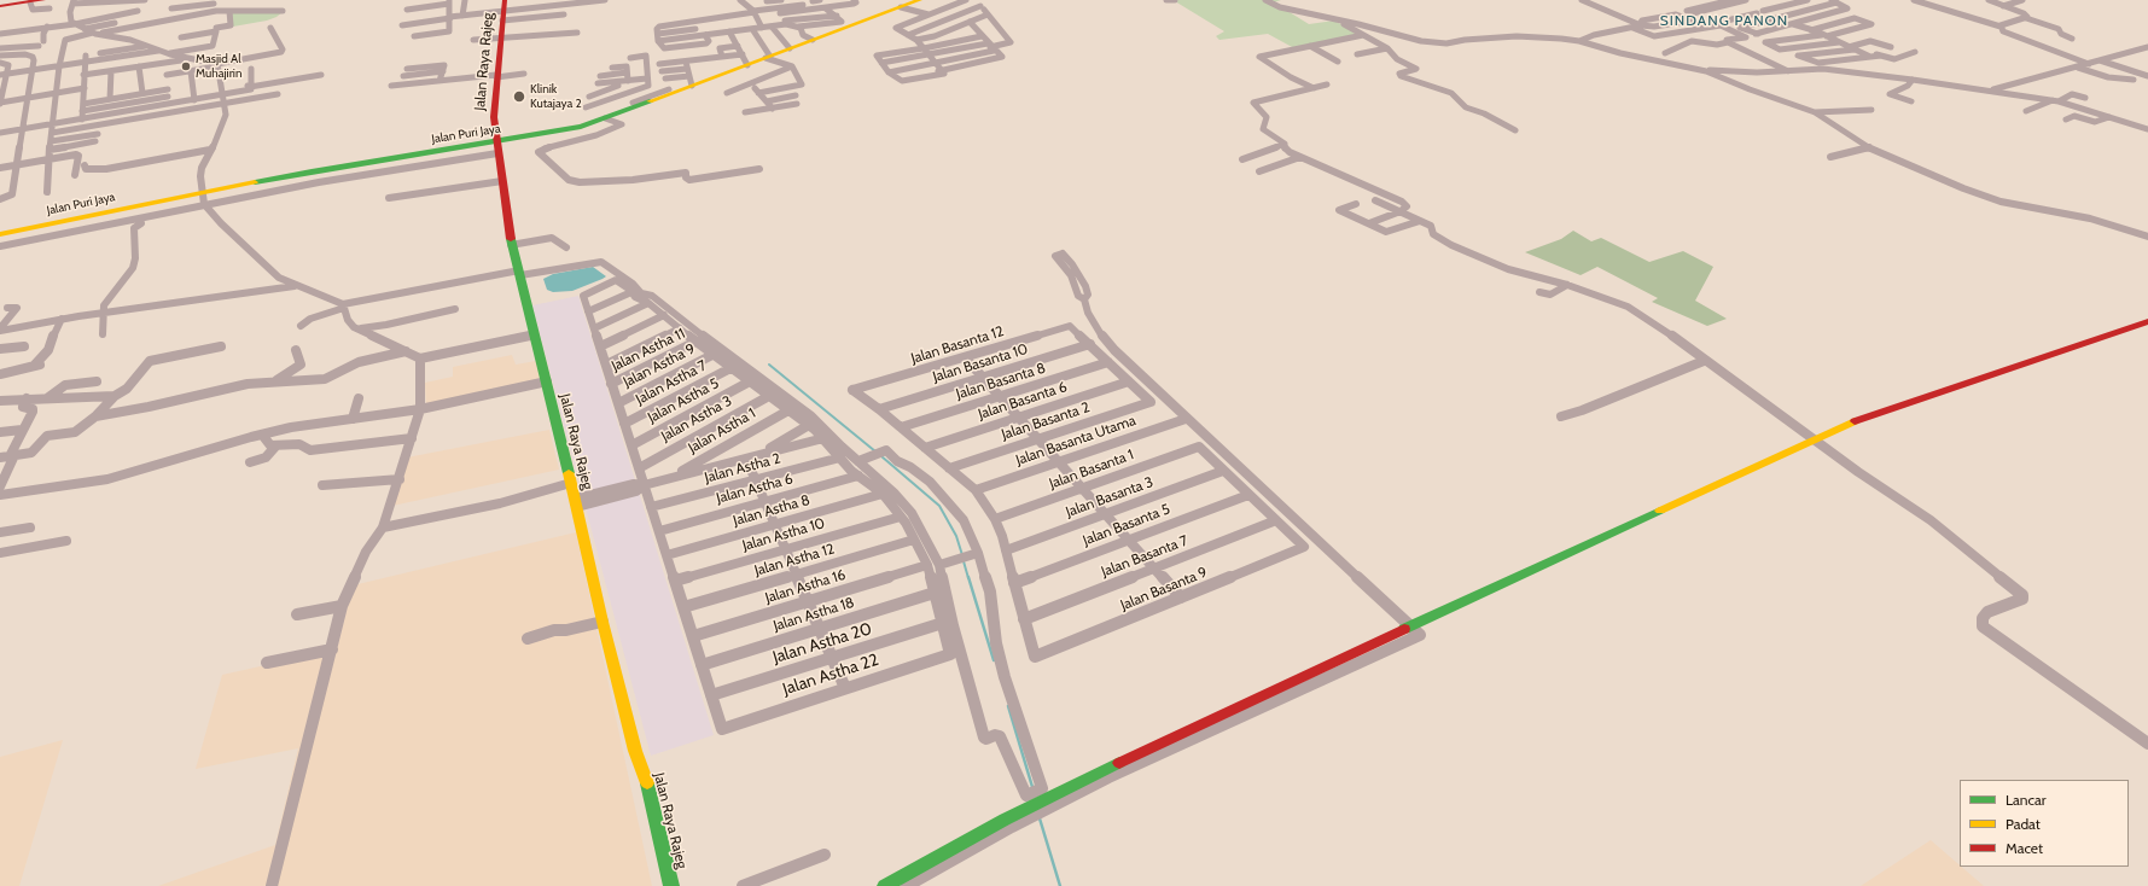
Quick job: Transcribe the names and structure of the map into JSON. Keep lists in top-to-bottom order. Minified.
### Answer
{"streets":{"street":["Jalan Raya Rajeg","Jalan Puri Jaya","Jalan Basanta 12","Jalan Astha 11","Jalan Basanta 10","Jalan Astha 9","Jalan Basanta 8","Jalan Astha 7","Jalan Astha 5","Jalan Basanta 6","Jalan Astha 3","Jalan Basanta 2","Jalan Astha 1","Jalan Basanta Utama","Jalan Astha 2","Jalan Basanta 1","Jalan Astha 6","Jalan Basanta 3","Jalan Astha 8","Jalan Basanta 5","Jalan Astha 10","Jalan Basanta 7","Jalan Astha 12","Jalan Astha 16","Jalan Basanta 9","Jalan Astha 18","Jalan Astha 20","Jalan Astha 22"]},"crossings":[["Jalan Raya Rajeg","Jalan Puri Jaya"],["Jalan Basanta 12","Jalan Basanta 10"],["Jalan Basanta 6","Jalan Basanta 2"],["Jalan Basanta 1","Jalan Basanta 3"],["Jalan Basanta 7","Jalan Basanta 9"],["Jalan Astha 20","Jalan Astha 22"]],"districts":["SINDANG PANON"],"places":["Masjid Al Muhajirin","Klinik Kutajaya 2"],"legend":["Lancar","Padat","Macet"]}
